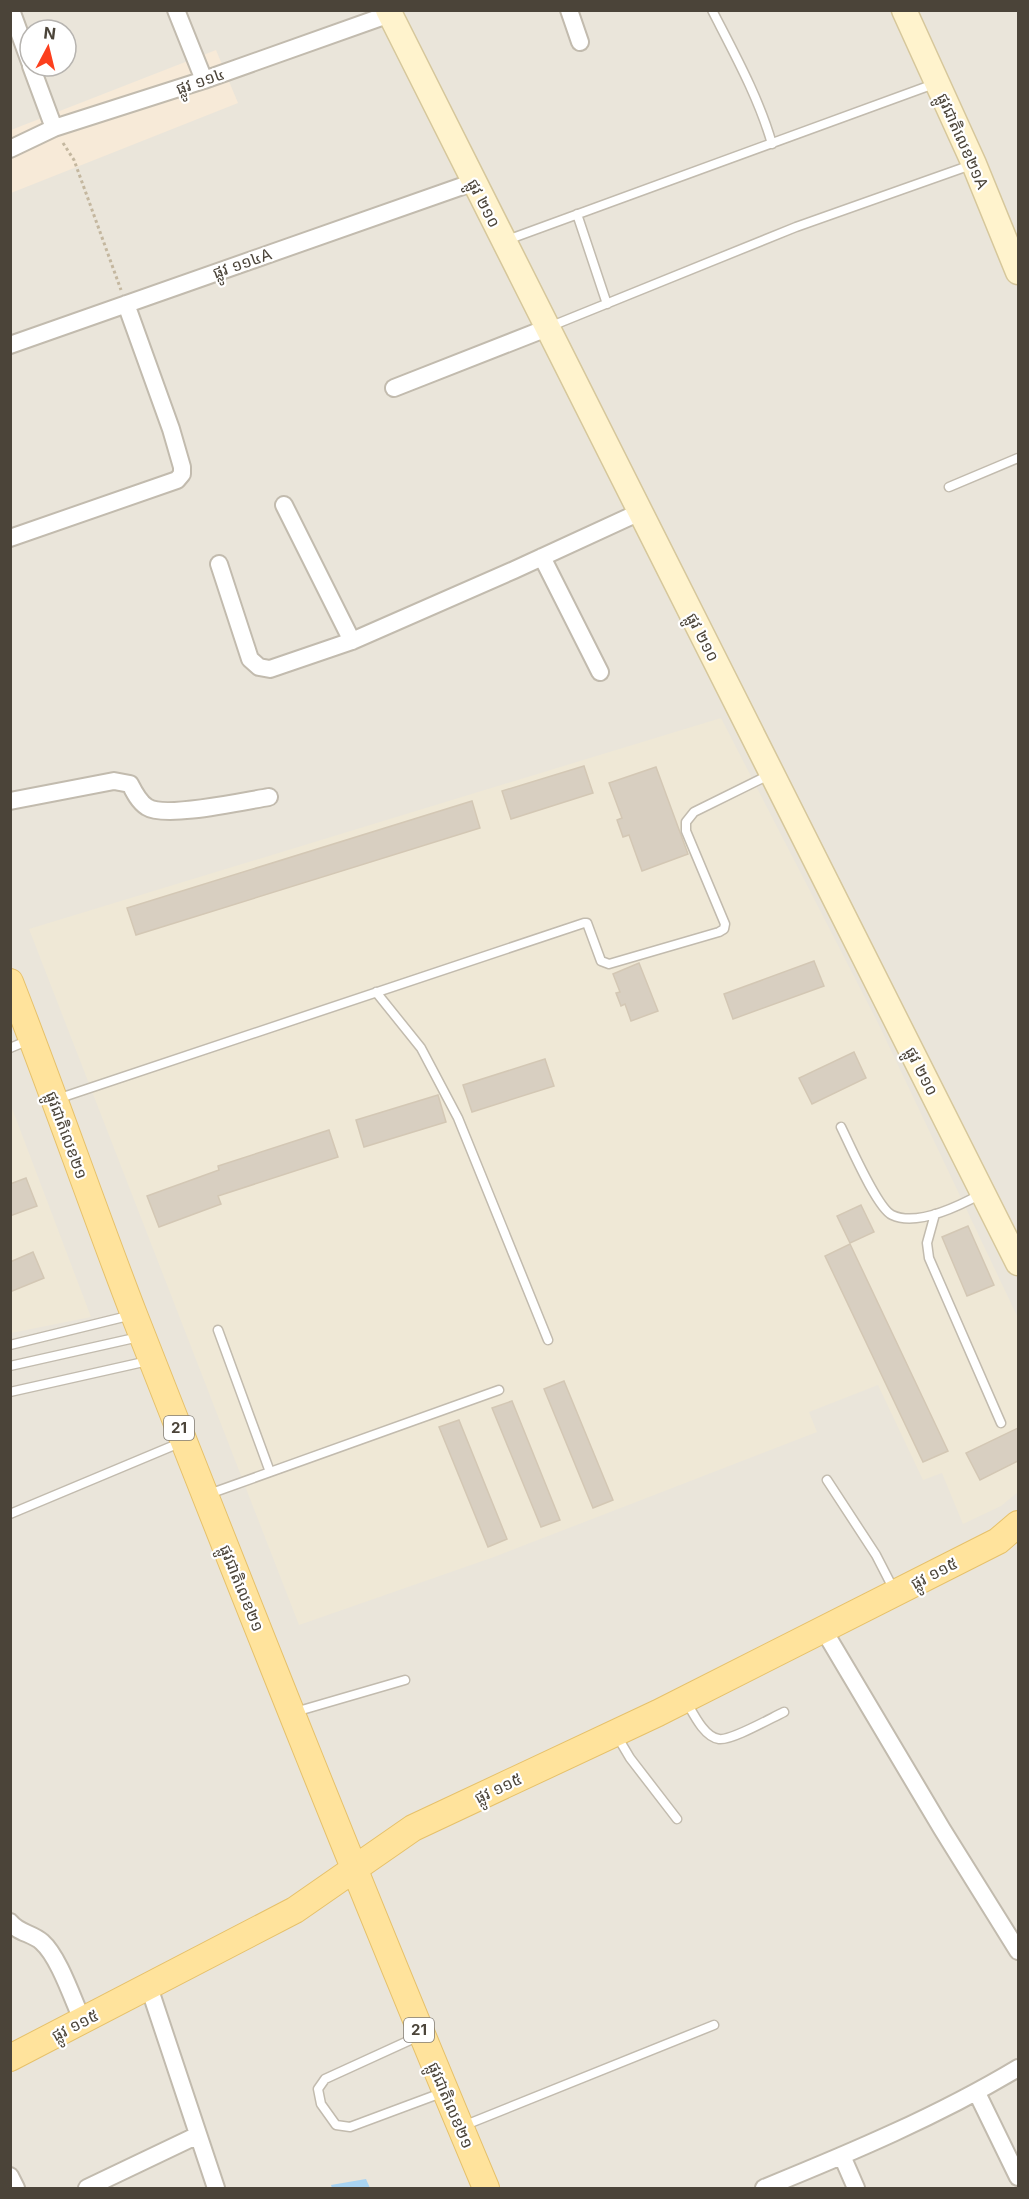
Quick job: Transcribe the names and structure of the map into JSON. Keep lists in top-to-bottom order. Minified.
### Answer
{"streets":{"main road":["ផ្លូវជាតិលេខ២១","21","ផ្លូវ ១១៥"],"street":["ផ្លូវ ១១៤","ផ្លូវជាតិលេខ២១A","ផ្លូវ ២១០","ផ្លូវ ១១៤A"]},"crossings":[["ផ្លូវ ១១៤","ផ្លូវ ២១០"],["ផ្លូវ ២១០","ផ្លូវ ១១៤A"],["ផ្លូវជាតិលេខ២១","ផ្លូវ ១១៥"]],"north":"top"}
